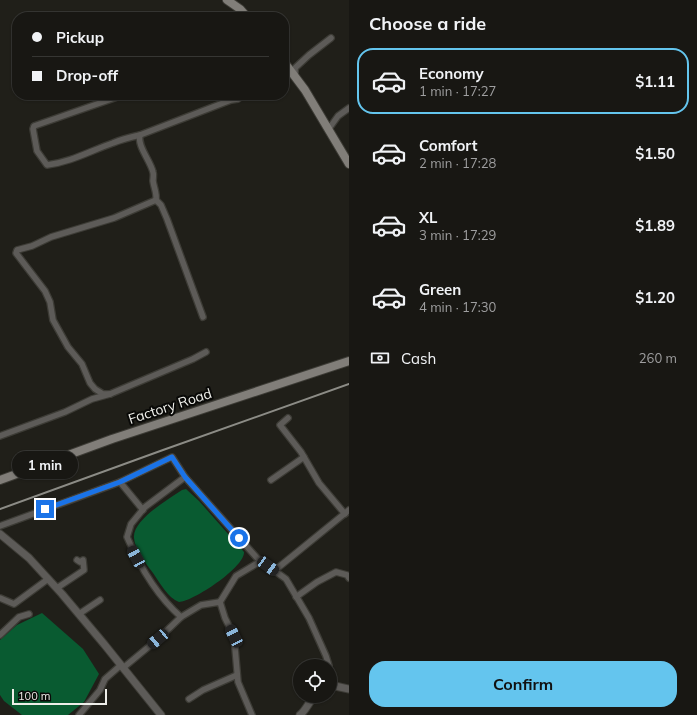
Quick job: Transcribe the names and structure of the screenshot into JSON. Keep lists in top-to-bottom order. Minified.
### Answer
{"streets":{"main road":["Factory Road"]},"scale_bar":"100 m","page":{"heading":"Choose a ride","banner":["Pickup","Drop-off"],"list":[{"name":"Economy","note":"1 min · 17:27","value":"$1.11"},{"name":"Comfort","note":"2 min · 17:28","value":"$1.50"},{"name":"XL","note":"3 min · 17:29","value":"$1.89"},{"name":"Green","note":"4 min · 17:30","value":"$1.20"}],"pay":["Cash","260 m"],"bubble":"1 min","buttons":"Confirm","scale":"100 m"}}
